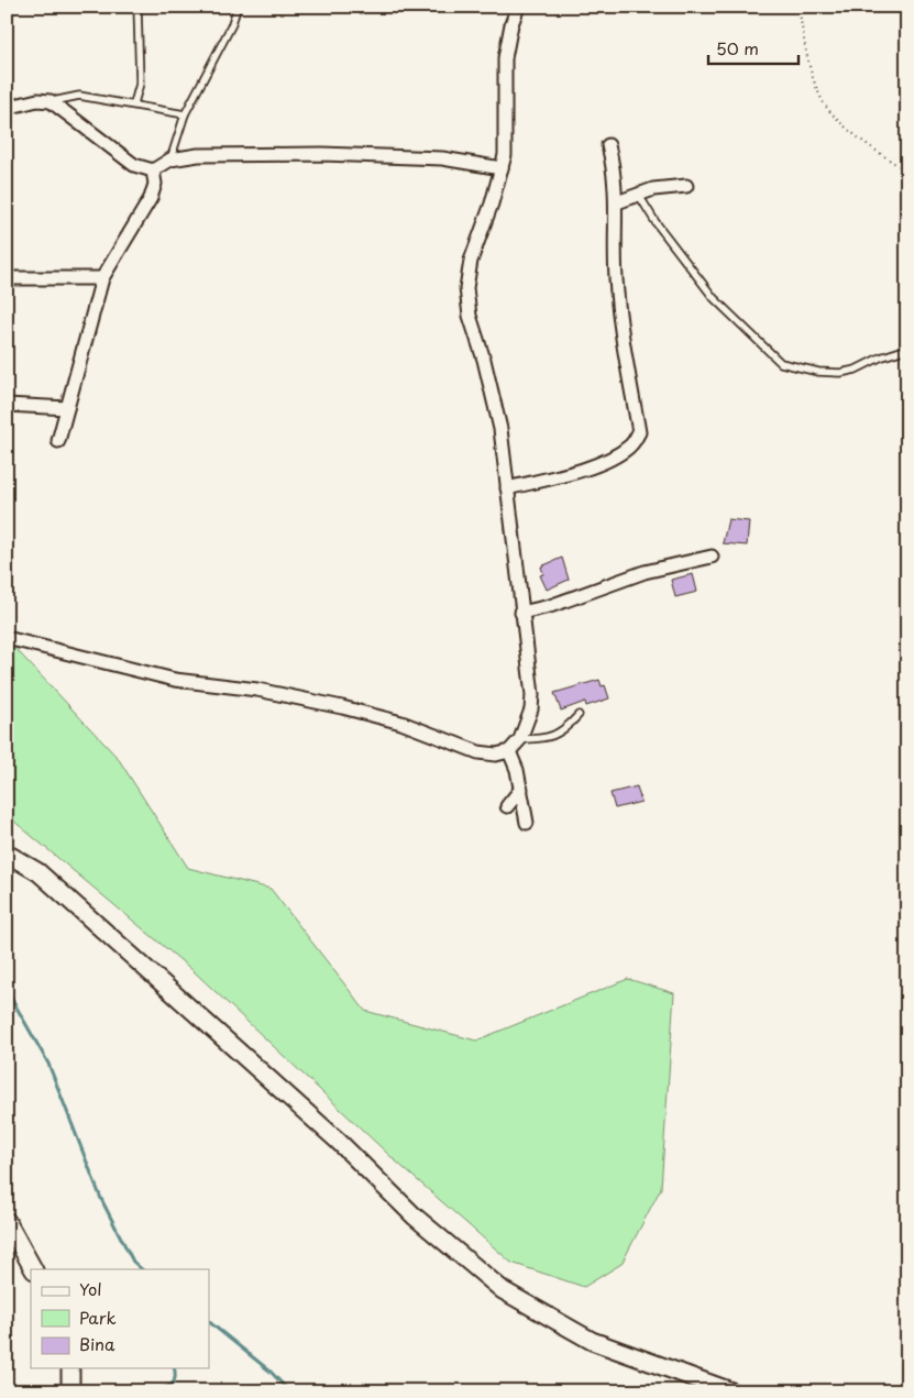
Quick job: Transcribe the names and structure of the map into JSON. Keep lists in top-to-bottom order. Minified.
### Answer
{"legend":["Yol","Park","Bina"],"scale_bar":"50 m"}
